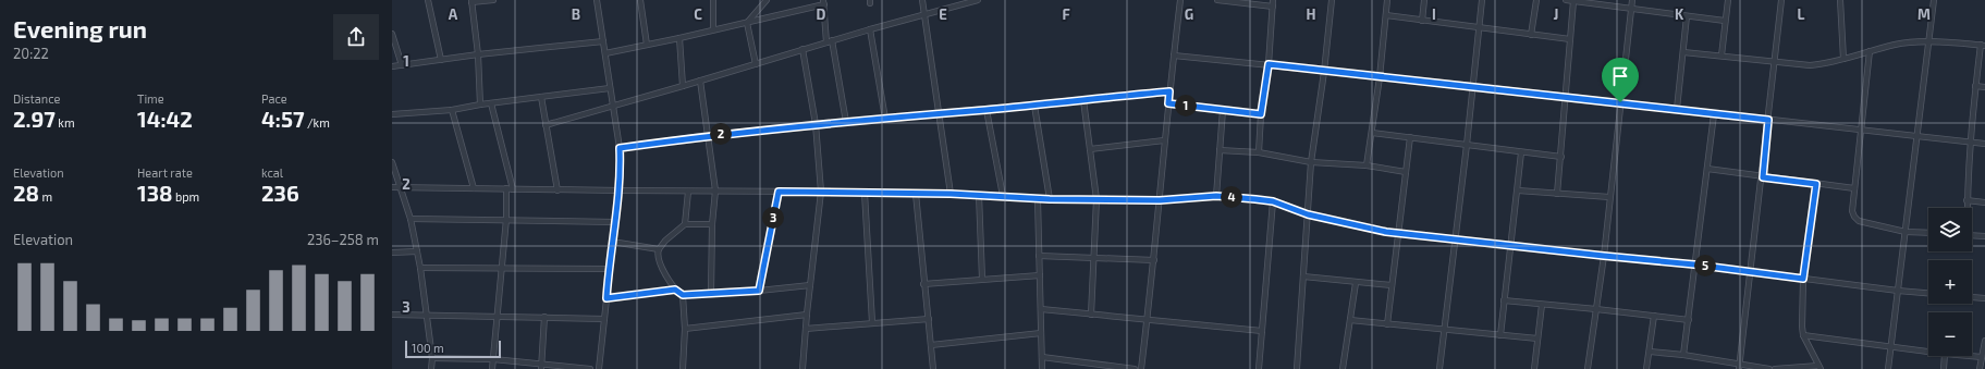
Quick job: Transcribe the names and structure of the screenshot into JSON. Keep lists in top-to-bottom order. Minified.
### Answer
{"scale_bar":"100 m","page":{"heading":["Evening run","20:22"],"stats":[["Distance","2.97 km"],["Time","14:42"],["Pace","4:57 /km"],["Elevation","28 m"],["Heart rate","138 bpm"],["kcal","236"]],"pins":["1","2","4","3","5"],"map_buttons":["+","−"],"chart":["Elevation","236–258 m"],"scale":"100 m"},"grid":{"columns":["A","B","C","D","E","F","G","H","I","J","K","L","M"],"rows":["1","2","3"]}}
